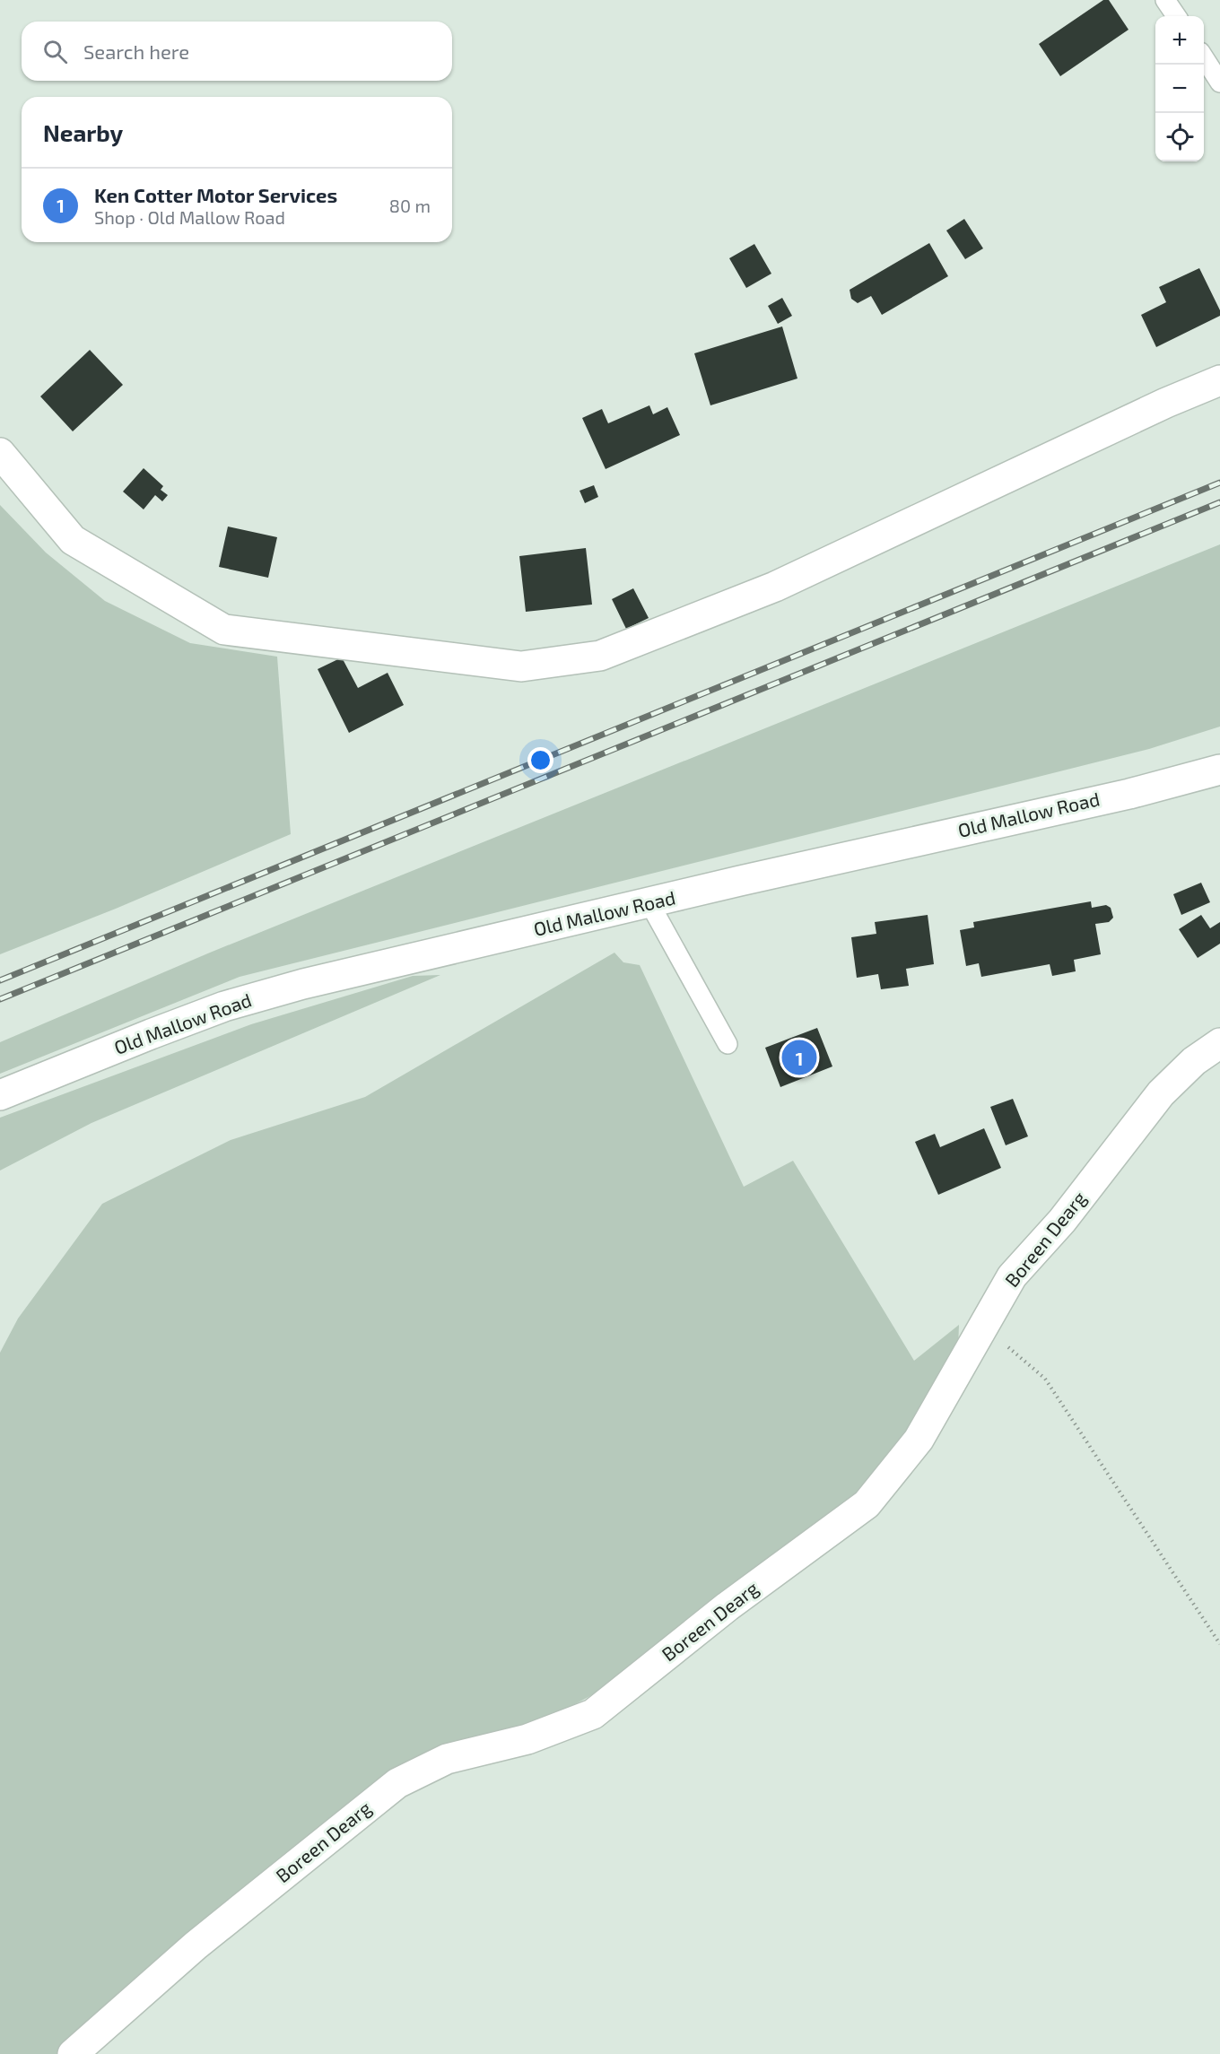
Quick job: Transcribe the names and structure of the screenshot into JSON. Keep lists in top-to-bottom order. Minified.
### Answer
{"streets":{"street":["Old Mallow Road","Boreen Dearg"]},"page":{"map_buttons":["+","−"],"search":"Search here","heading":"Nearby","list":[{"mark":"1","name":"Ken Cotter Motor Services","note":"Shop · Old Mallow Road","value":"80 m"}],"pins":"1"}}
